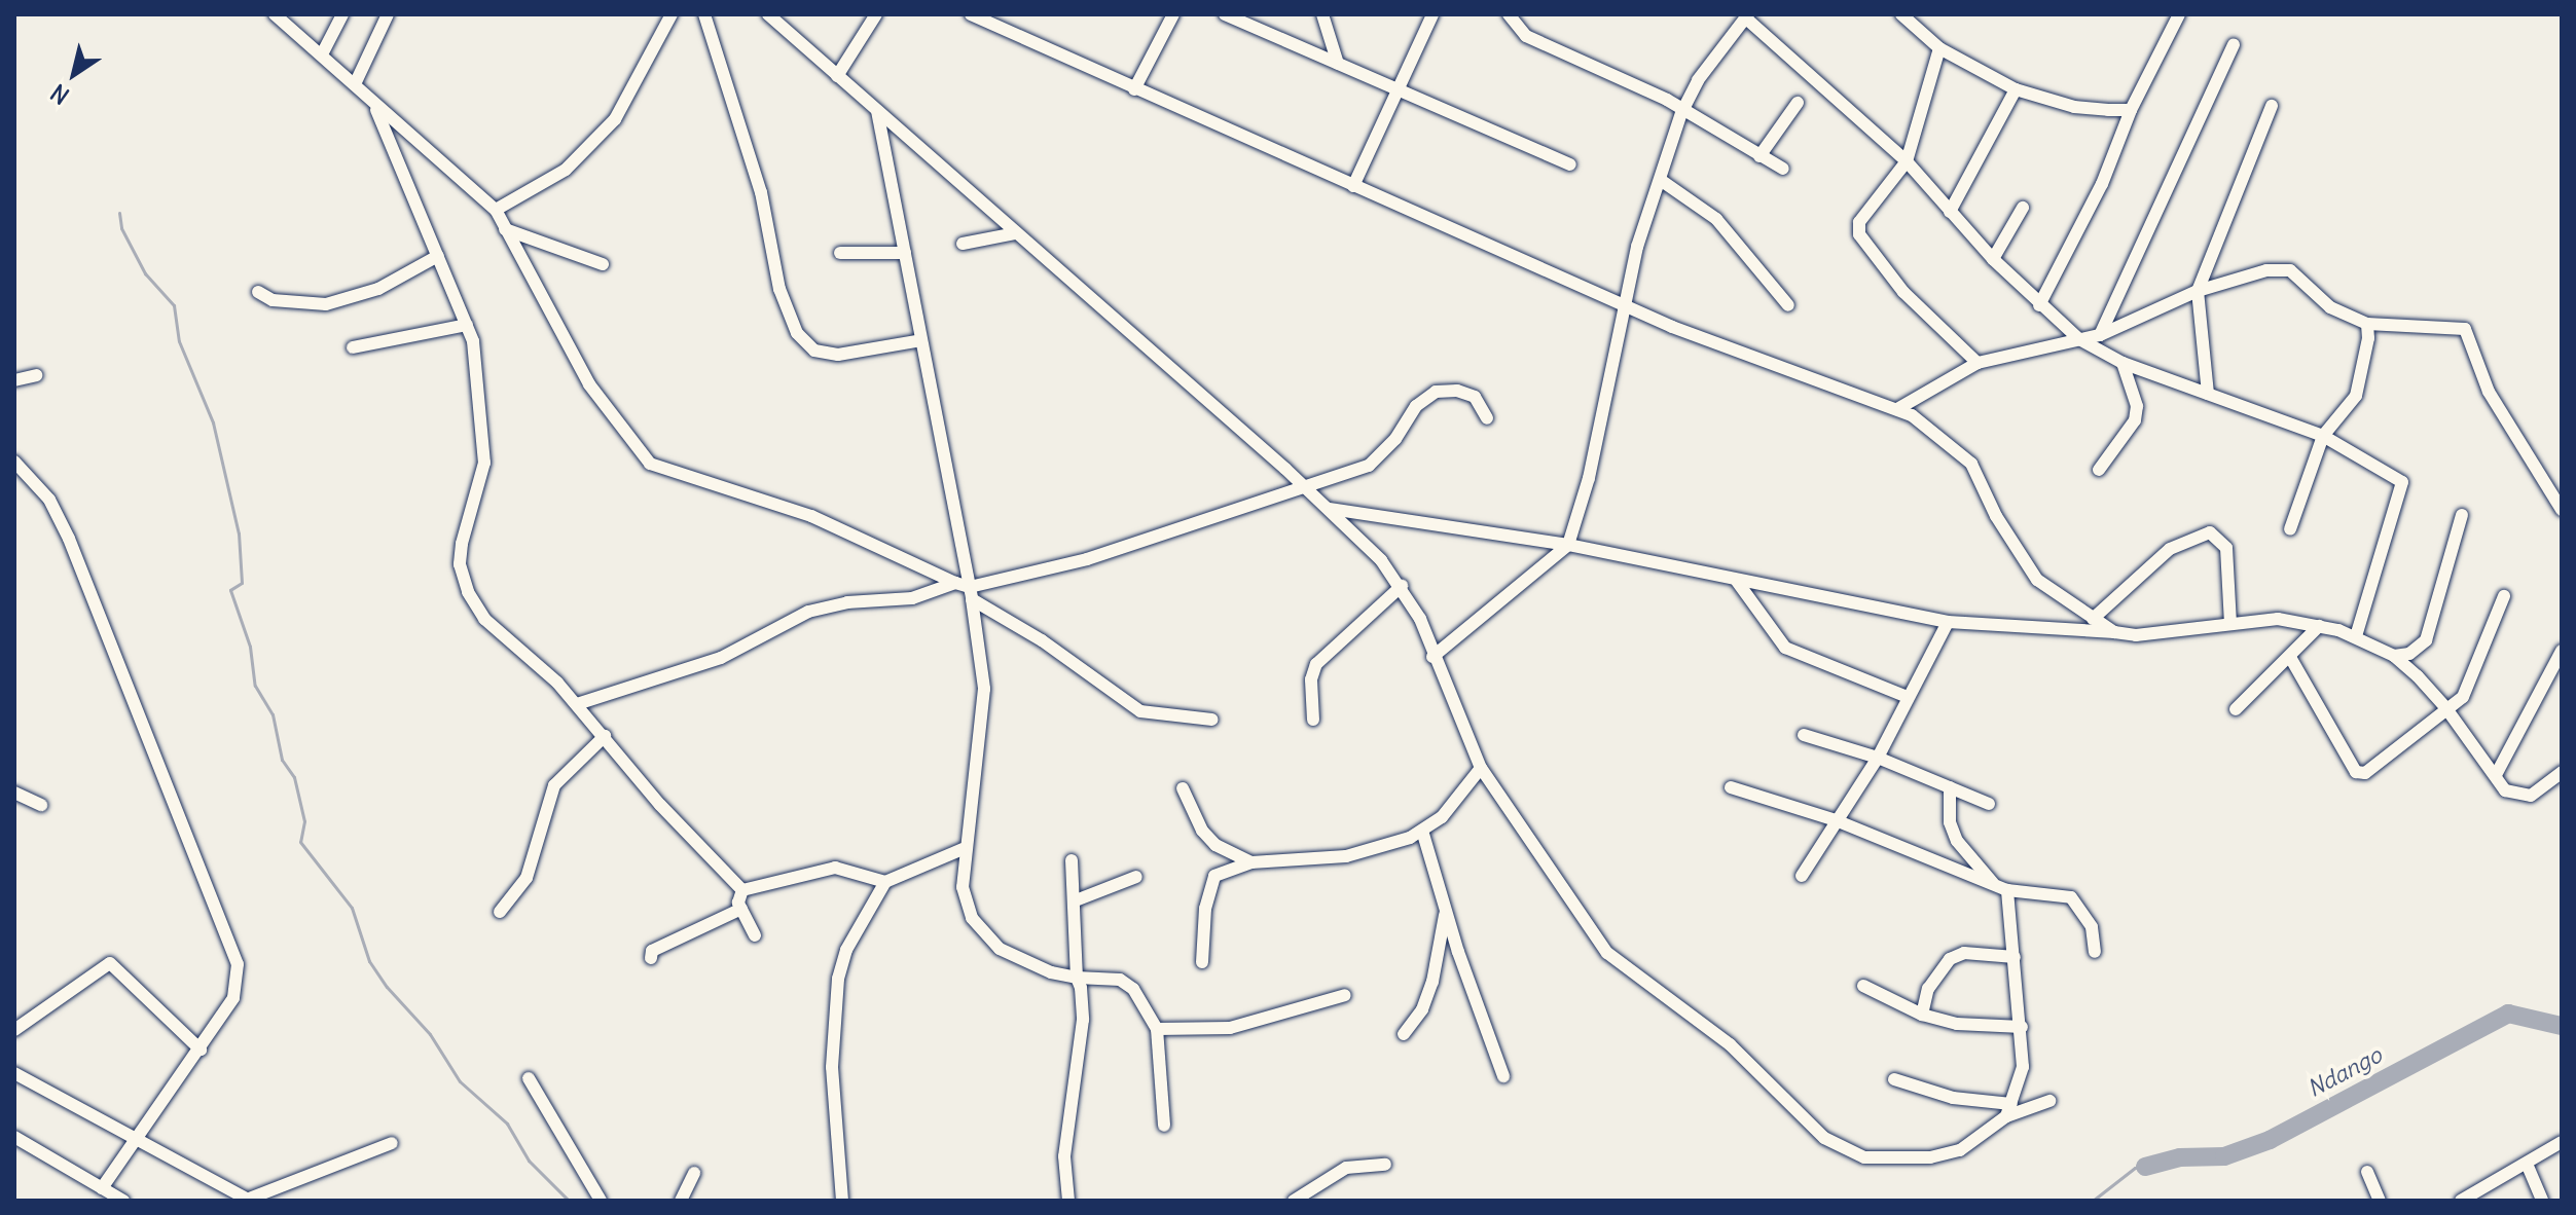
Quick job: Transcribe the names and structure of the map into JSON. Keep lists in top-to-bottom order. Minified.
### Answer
{"water":["Ndango"],"north":"bottom left"}
